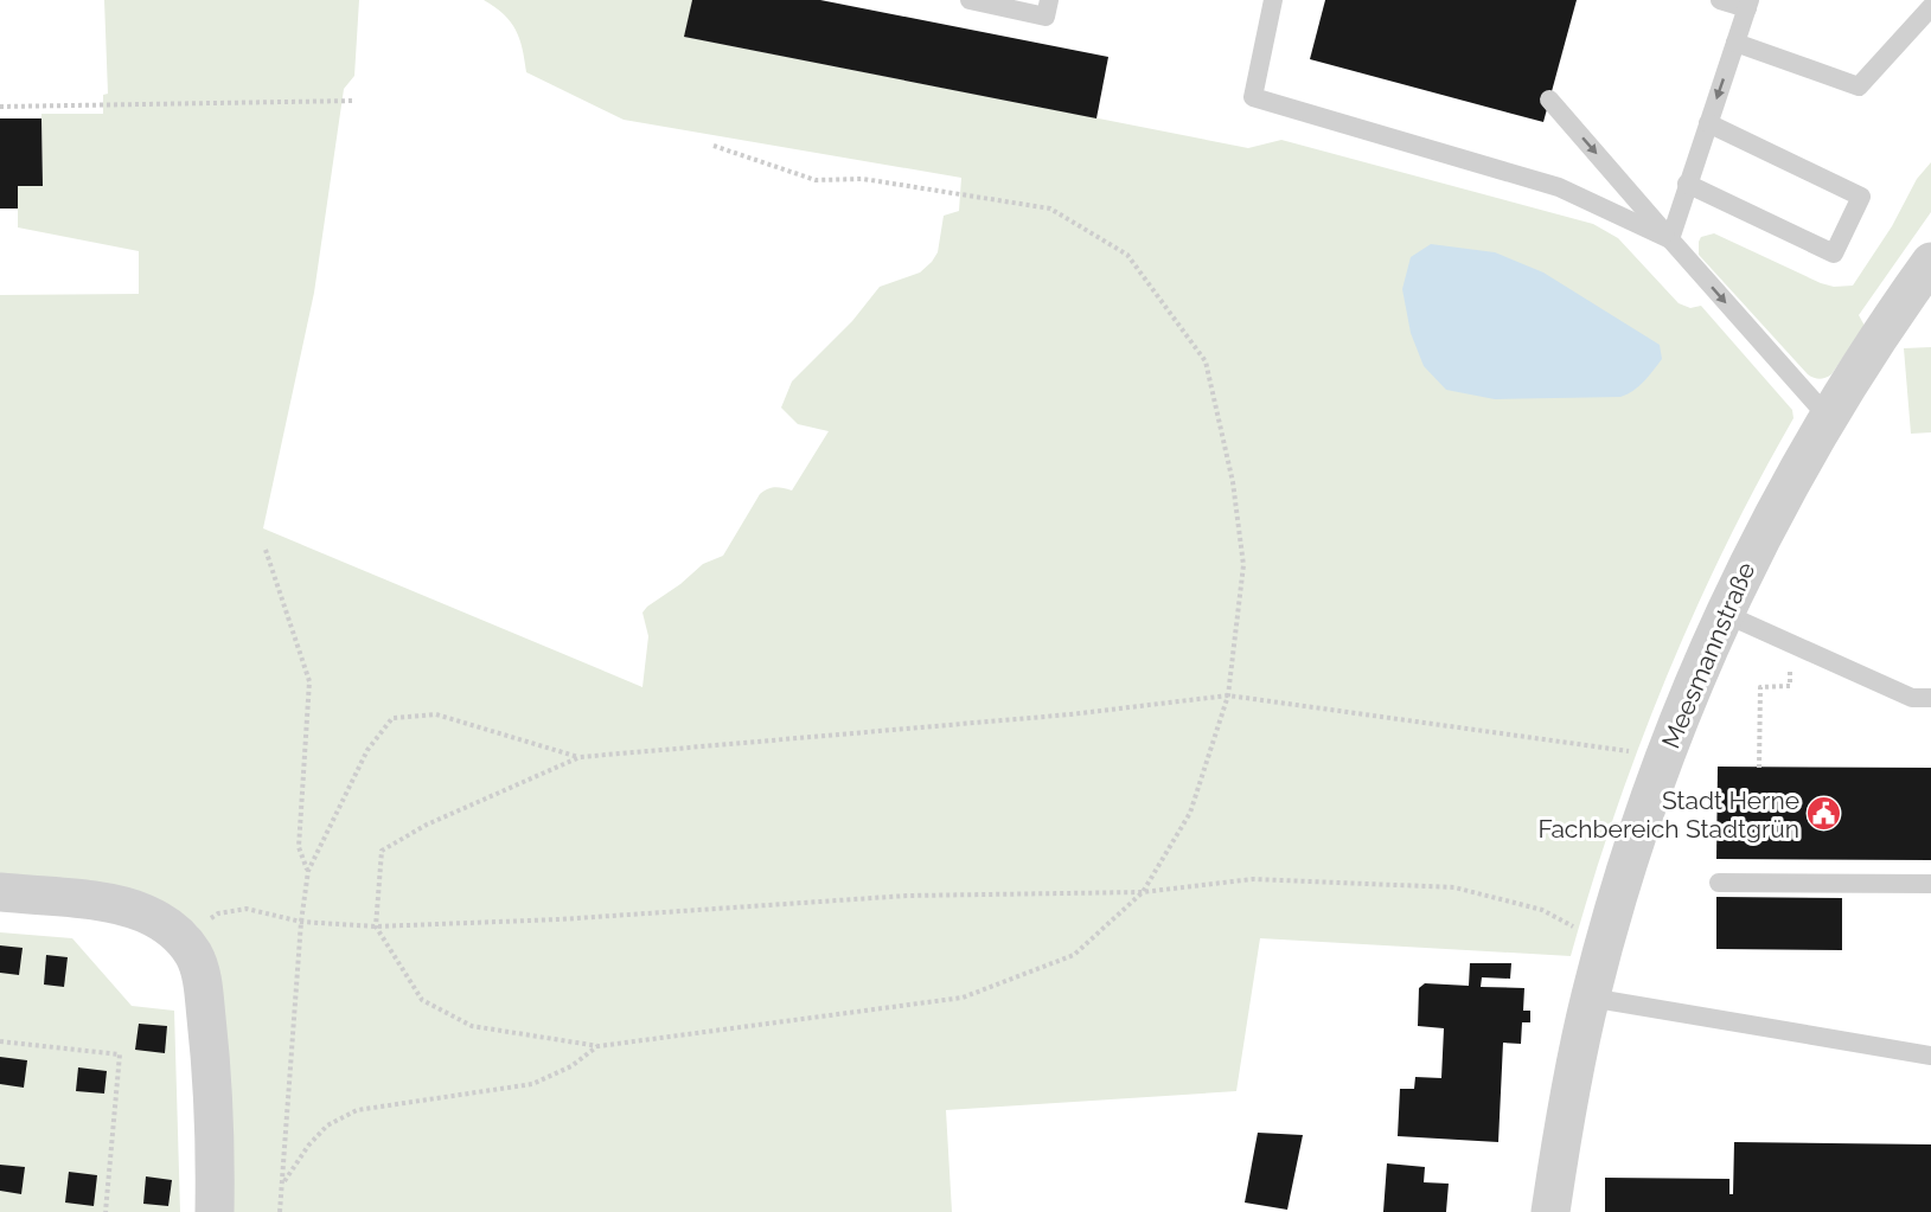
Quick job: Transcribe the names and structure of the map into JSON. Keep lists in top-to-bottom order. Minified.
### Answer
{"streets":{"street":["Meesmannstraße"]},"places":{"public building":["Stadt Herne Fachbereich Stadtgrün"]}}
